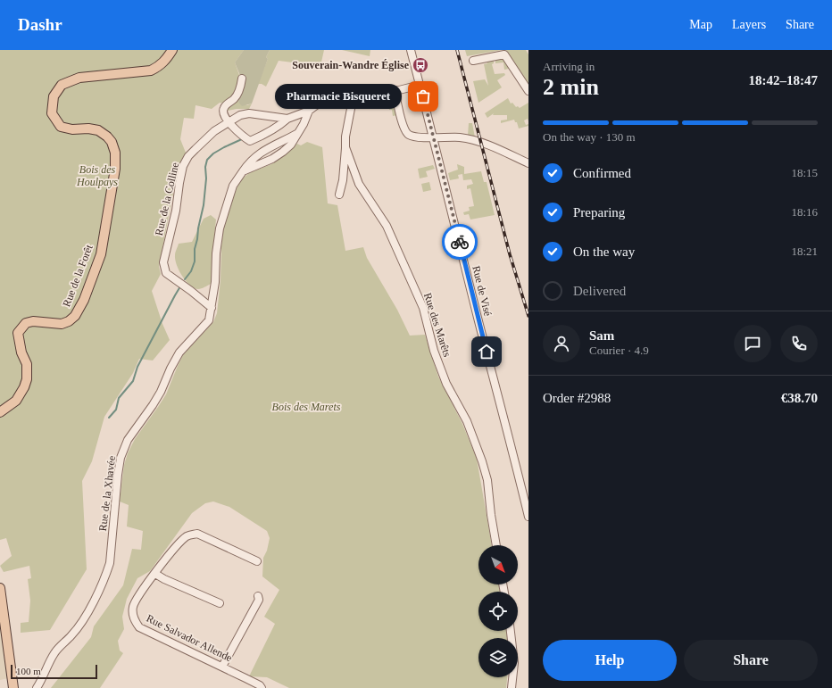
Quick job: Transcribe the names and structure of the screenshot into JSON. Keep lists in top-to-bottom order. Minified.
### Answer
{"streets":{"main road":["Rue de la Forêt"],"street":["Rue de la Colline","Rue de Visé","Rue des Marêts","Rue de la Xhavée","Rue Salvador Allende"]},"crossings":[["Rue de la Colline","Rue de Visé"],["Rue de la Colline","Rue des Marêts"],["Rue de la Colline","Rue de la Xhavée"]],"parks":["Bois des Houlpays","Bois des Marets"],"places":{"bus stop":["Souverain-Wandre Église"],"other":["Pharmacie Bisqueret"]},"scale_bar":"100 m","north":"bottom right","page":{"header":"Dashr","nav":["Map","Layers","Share"],"heading":["2 min","Arriving in","18:42–18:47"],"panel":["Sam","Courier · 4.9","Order #2988","€38.70"],"bubble":"Pharmacie Bisqueret","bar":"On the way · 130 m","list":[["Confirmed","18:15"],["Preparing","18:16"],["On the way","18:21"],"Delivered"],"buttons":["Help","Share"],"scale":"100 m"}}
